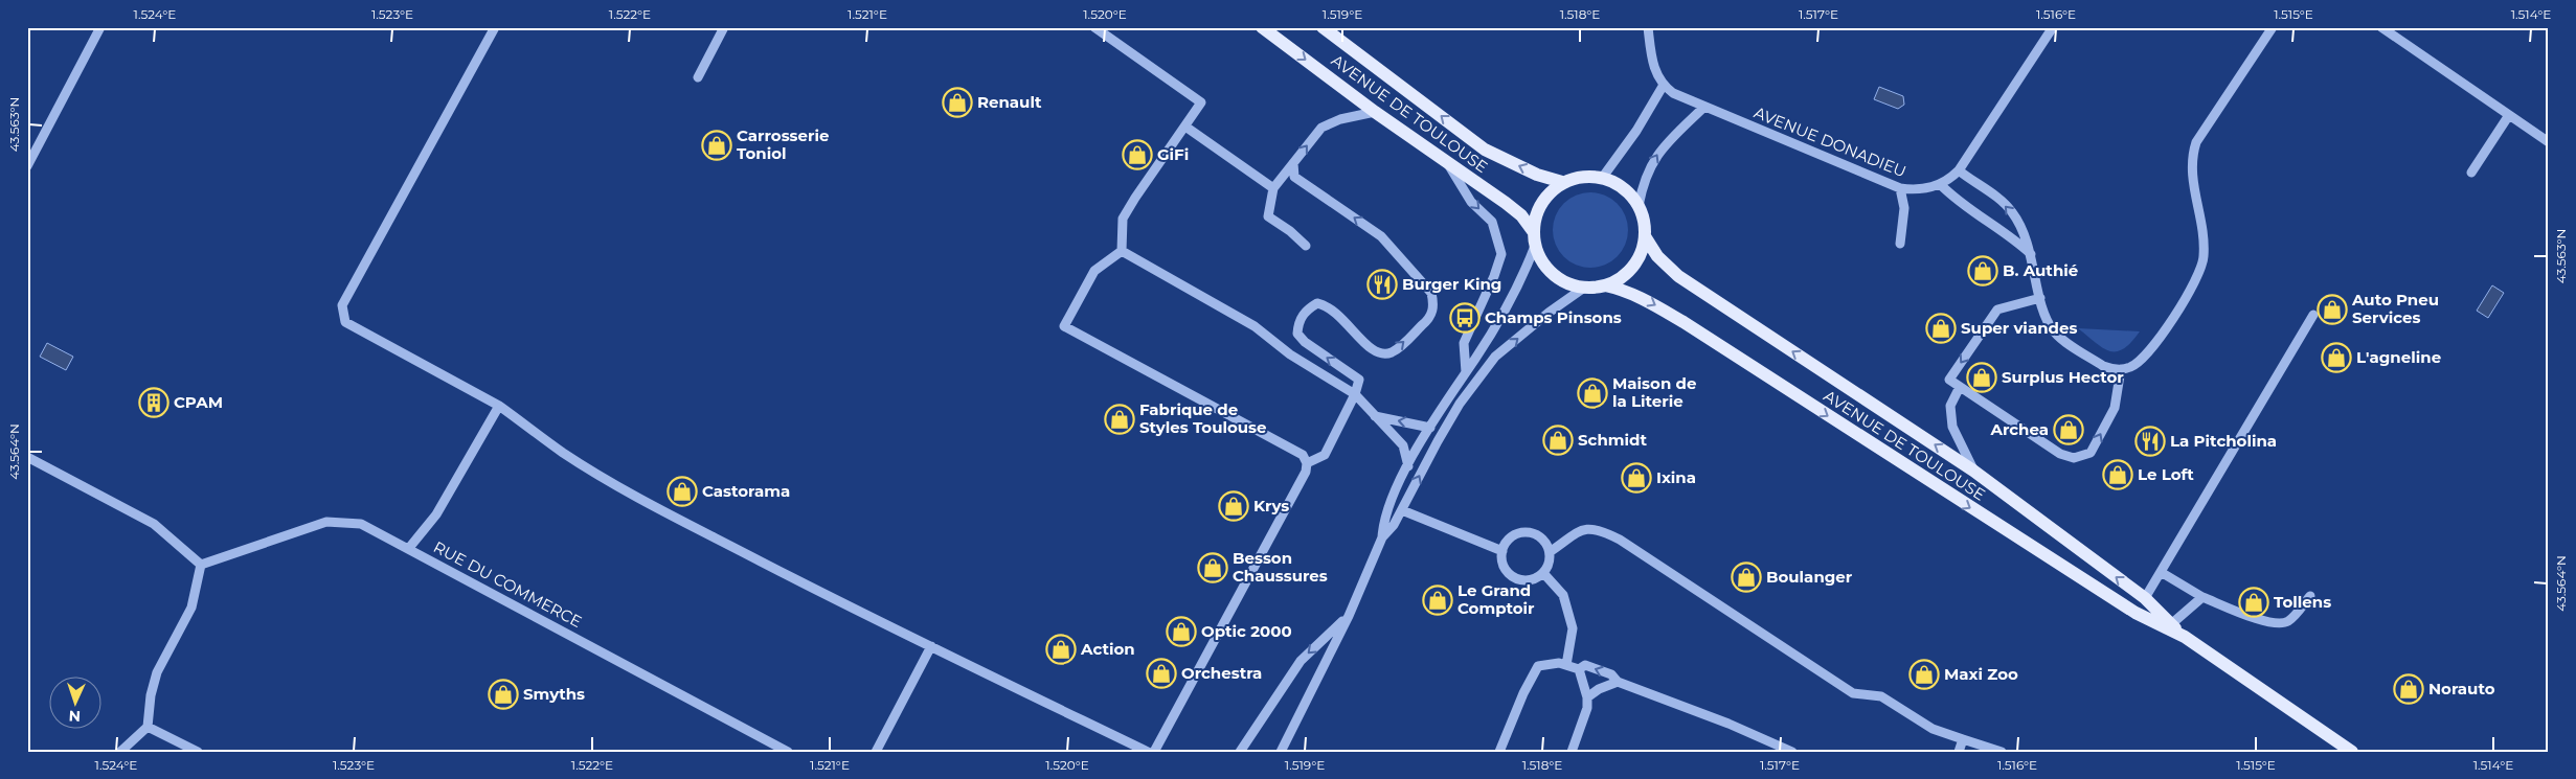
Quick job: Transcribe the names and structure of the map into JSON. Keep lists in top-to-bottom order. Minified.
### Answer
{"streets":{"main road":["AVENUE DE TOULOUSE"],"street":["AVENUE DONADIEU","RUE DU COMMERCE"]},"places":{"shop":["Renault","Carrosserie Toniol","GiFi","B. Authié","Auto Pneu Services","Super viandes","L'agneline","Surplus Hector","Maison de la Literie","Fabrique de Styles Toulouse","Archea","Schmidt","Le Loft","Ixina","Castorama","Krys","Besson Chaussures","Boulanger","Le Grand Comptoir","Tollens","Optic 2000","Action","Orchestra","Maxi Zoo","Norauto","Smyths"],"restaurant":["Burger King","La Pitcholina"],"bus stop":["Champs Pinsons"],"building":["CPAM"]},"north":"bottom","coordinates":["1.524°E","1.523°E","1.522°E","1.521°E","1.520°E","1.519°E","1.518°E","1.517°E","1.516°E","1.515°E","1.514°E","43.563°N","43.564°N"]}
